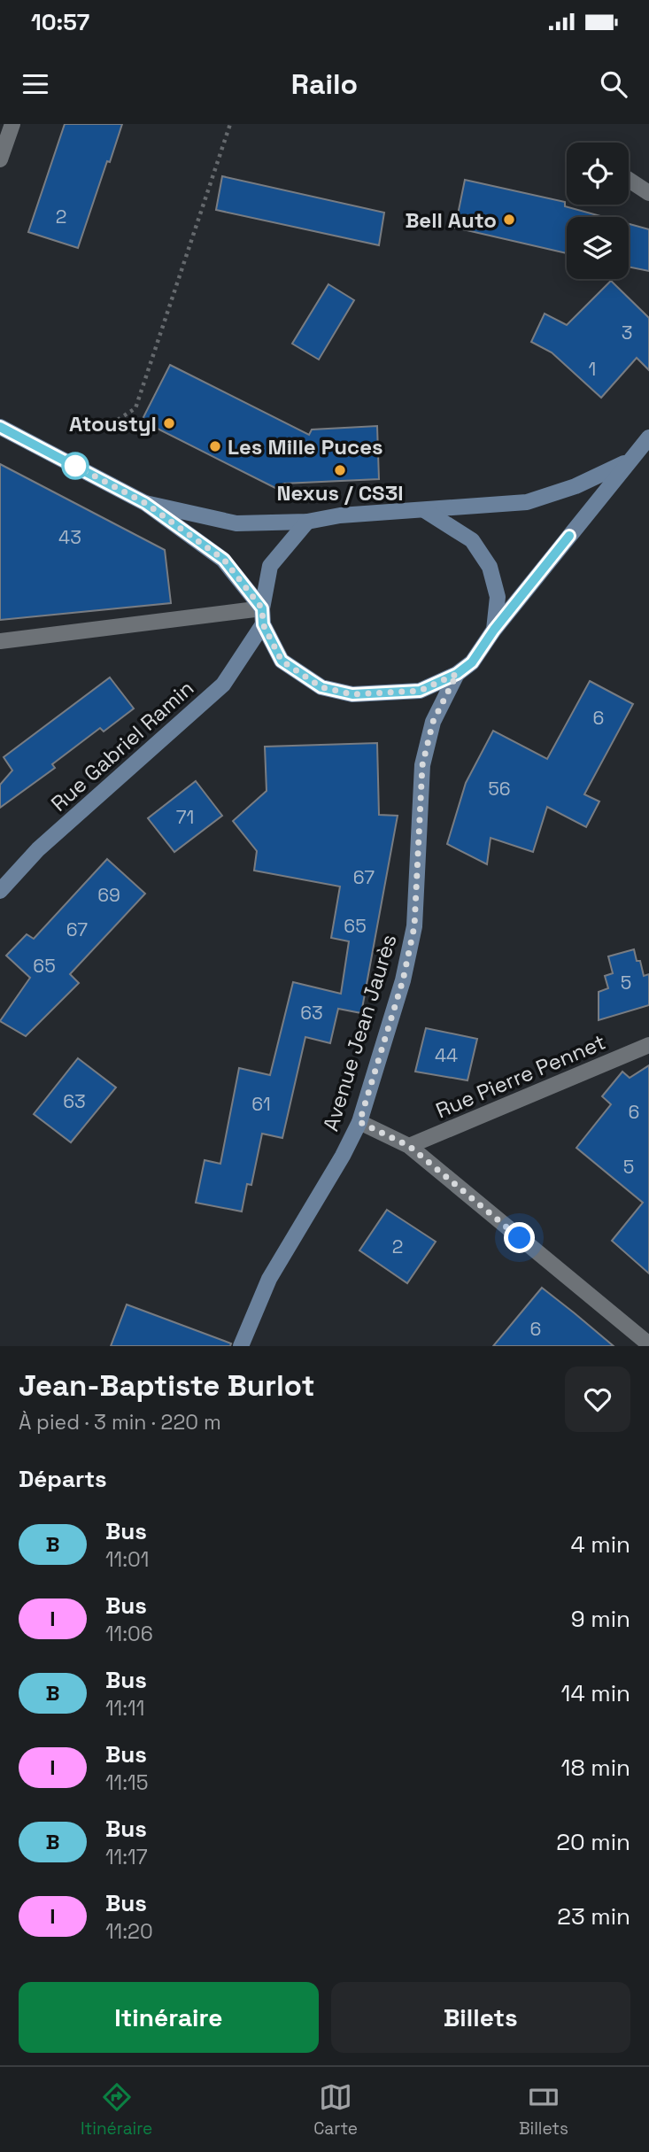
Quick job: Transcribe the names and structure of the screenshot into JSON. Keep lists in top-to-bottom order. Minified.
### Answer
{"streets":{"main road":["Rue Gabriel Ramin","Avenue Jean Jaurès"],"street":["Rue Pierre Pennet"]},"crossings":[["Rue Gabriel Ramin","Avenue Jean Jaurès"]],"places":["Bell Auto","Atoustyl","Les Mille Puces","Nexus / CS3I"],"lines":["bus line B"],"house_numbers":["2","3","1","43","6","56","71","67","69","65","67","65","5","63","44","63","61","6","5","2","6"],"page":{"status":"10:57","header":"Railo","heading":[["Jean-Baptiste Burlot","À pied · 3 min · 220 m"],"Départs"],"list":[{"mark":"B","name":"Bus","note":"11:01","value":"4 min"},{"mark":"I","name":"Bus","note":"11:06","value":"9 min"},{"mark":"B","name":"Bus","note":"11:11","value":"14 min"},{"mark":"I","name":"Bus","note":"11:15","value":"18 min"},{"mark":"B","name":"Bus","note":"11:17","value":"20 min"},{"mark":"I","name":"Bus","note":"11:20","value":"23 min"}],"buttons":["Itinéraire","Billets"],"tabs":["Itinéraire","Carte","Billets"]}}
